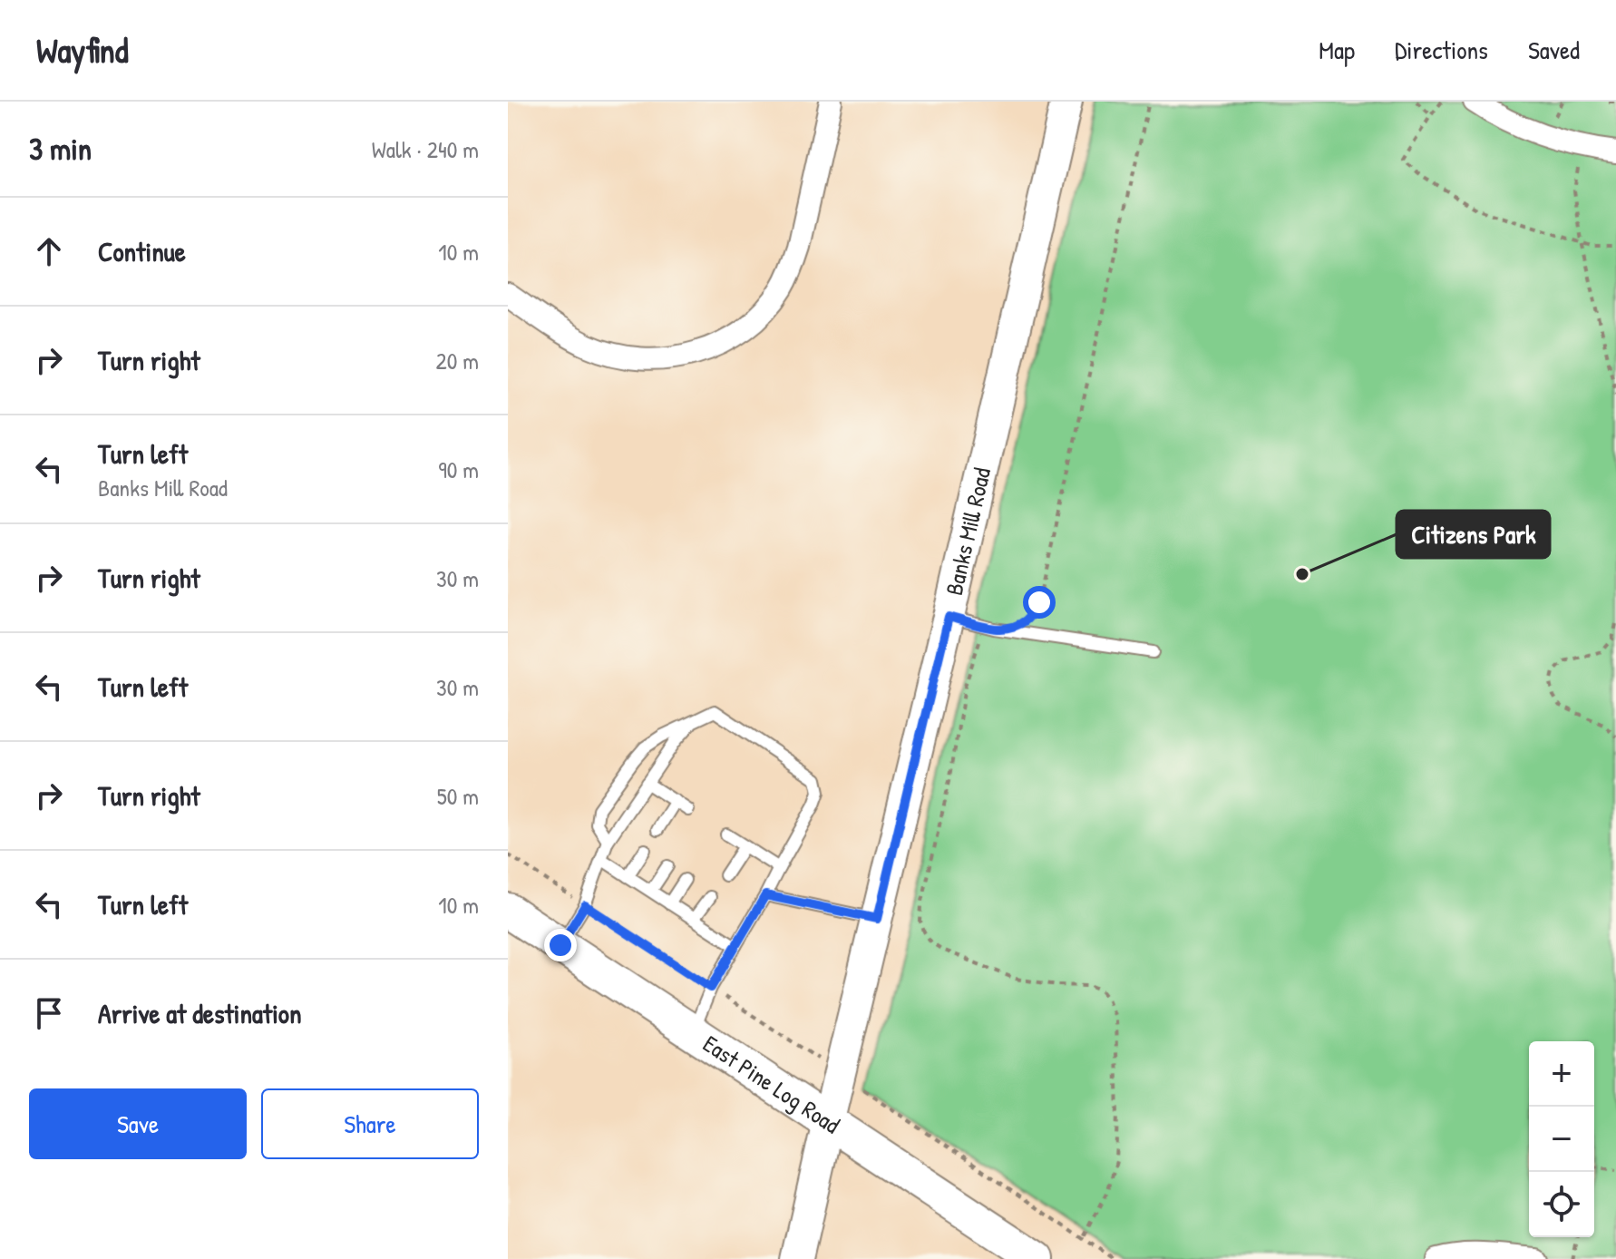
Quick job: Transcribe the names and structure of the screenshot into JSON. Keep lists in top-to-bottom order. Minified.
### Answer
{"streets":{"main road":["East Pine Log Road"],"street":["Banks Mill Road"]},"crossings":[["Banks Mill Road","East Pine Log Road"]],"places":["Citizens Park"],"page":{"header":"Wayfind","nav":["Map","Directions","Saved"],"heading":["3 min","Walk · 240 m"],"list":[["Continue","10 m"],["Turn right","20 m"],["Turn left","Banks Mill Road","90 m"],["Turn right","30 m"],["Turn left","30 m"],["Turn right","50 m"],["Turn left","10 m"],"Arrive at destination"],"map_buttons":["+","−"],"buttons":["Save","Share"]}}
